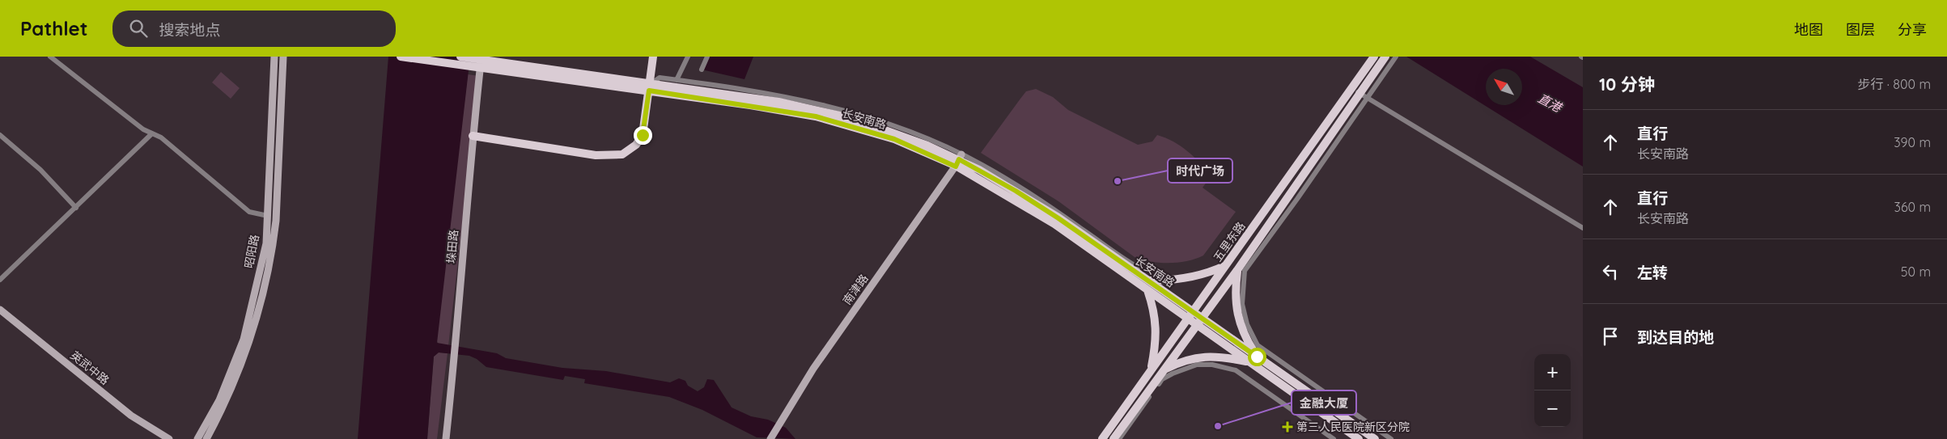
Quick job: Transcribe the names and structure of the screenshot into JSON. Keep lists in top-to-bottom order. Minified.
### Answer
{"streets":{"main road":["长安南路","五里东路"],"street":["垛田路","昭阳路","南津路","英武中路"]},"crossings":[["长安南路","五里东路"],["长安南路","南津路"]],"water":["直港"],"places":{"other":["时代广场","金融大厦"],"health":["第三人民医院新区分院"]},"north":"top left","page":{"header":"Pathlet","search":"搜索地点","nav":["地图","图层","分享"],"heading":["10 分钟","步行 · 800 m"],"list":[["直行","长安南路","390 m"],["直行","长安南路","360 m"],["左转","50 m"],"到达目的地"],"map_buttons":["+","−"]}}
